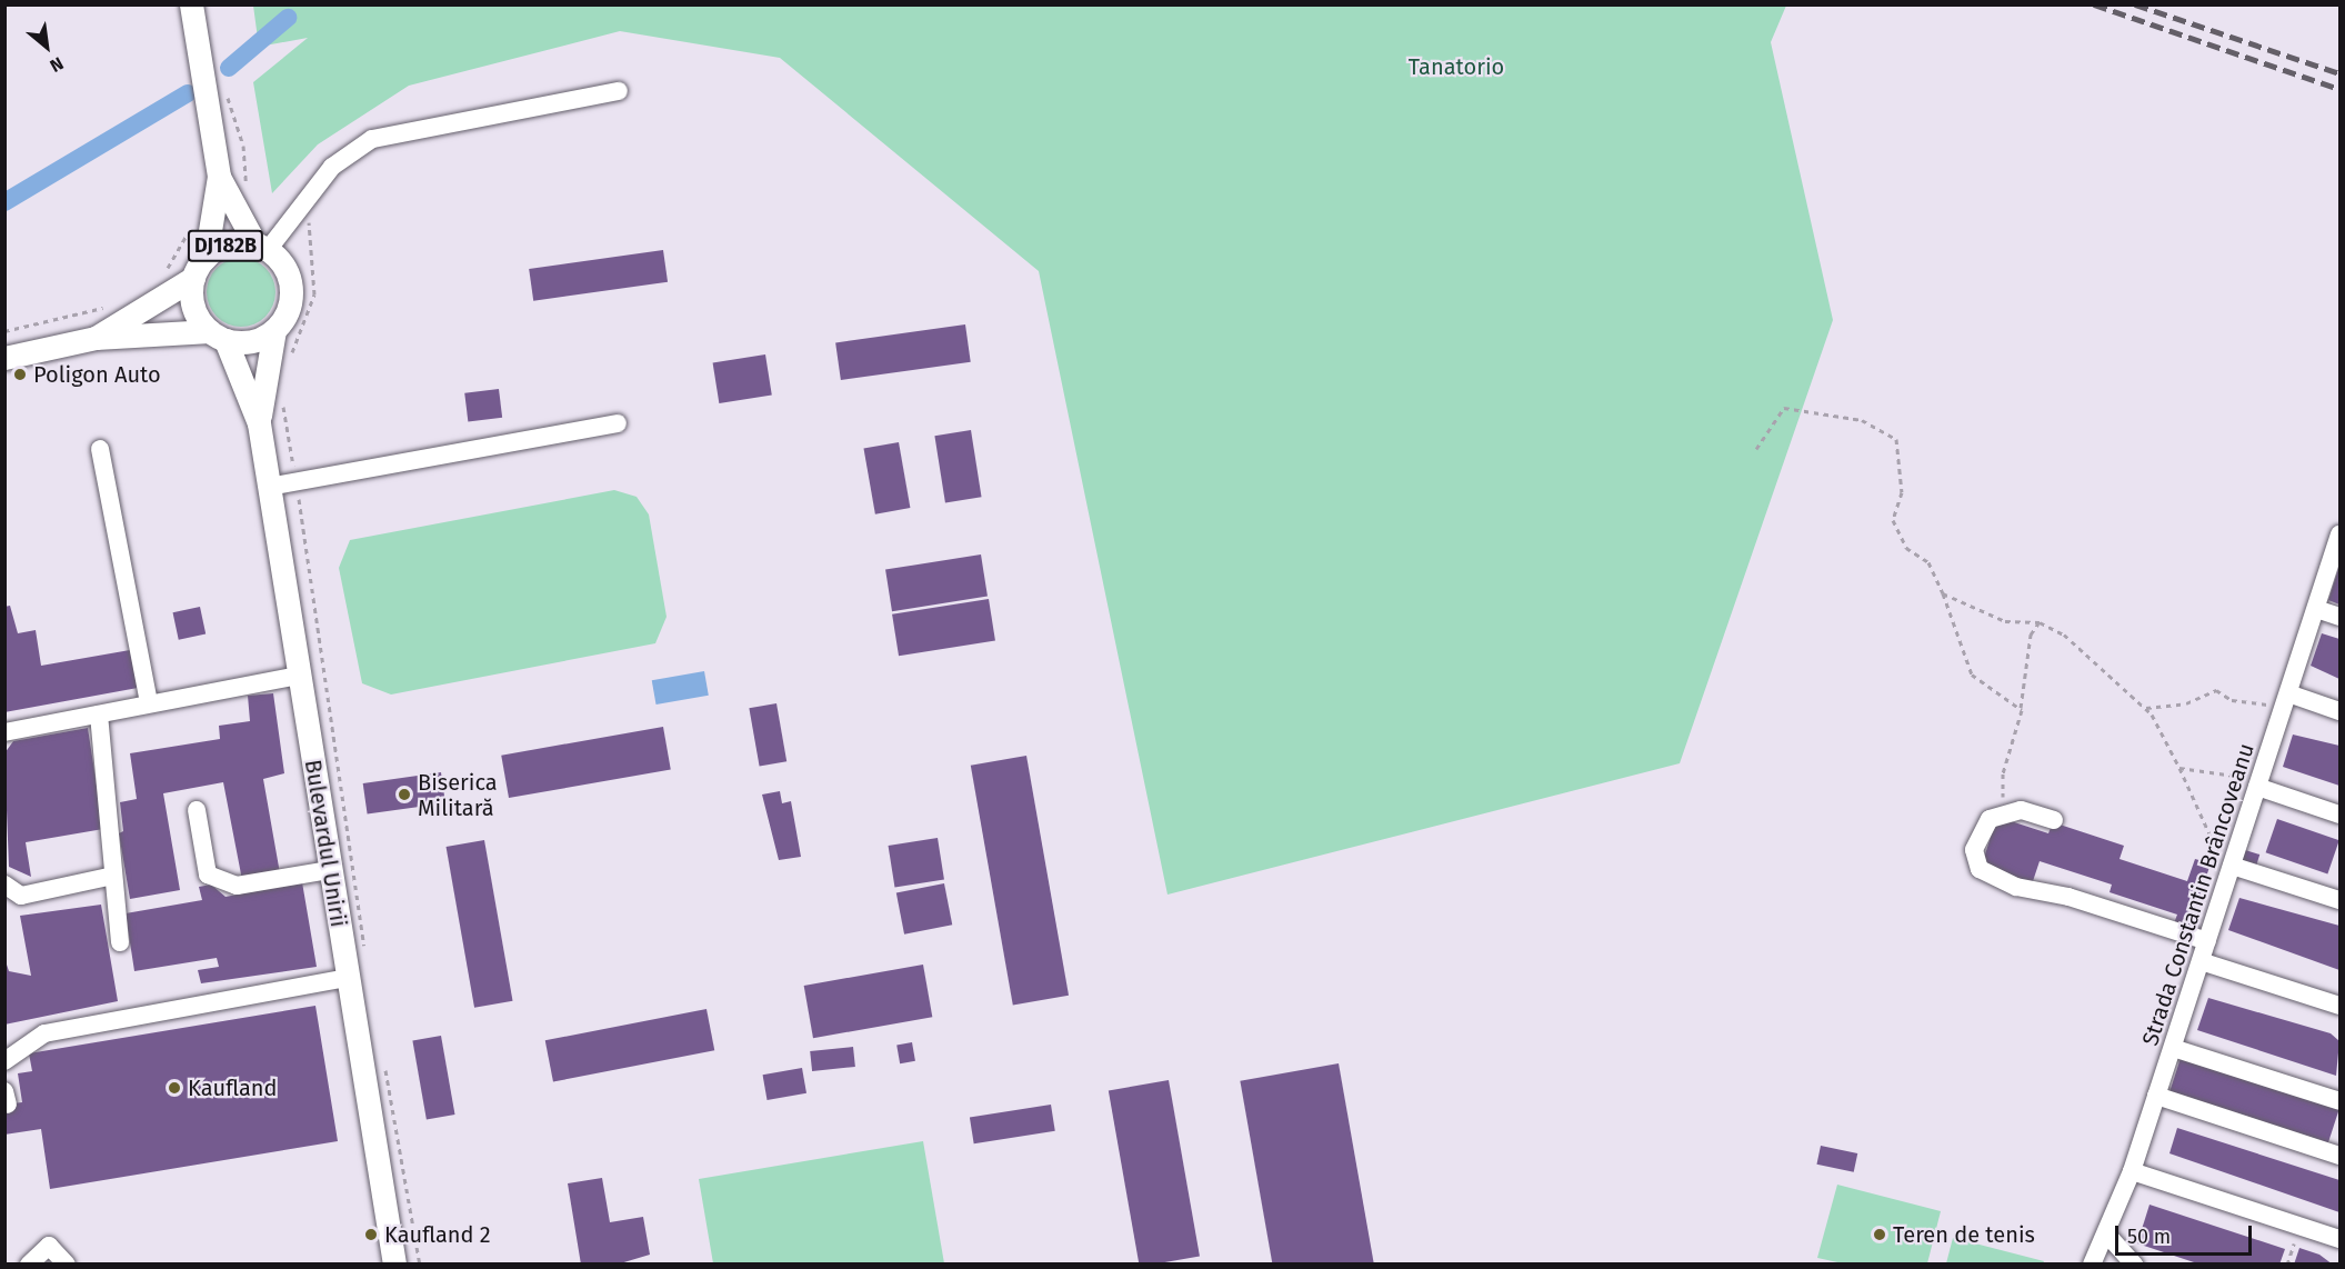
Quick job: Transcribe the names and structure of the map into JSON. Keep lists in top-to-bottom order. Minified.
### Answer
{"streets":{"main road":["DJ182B","Bulevardul Unirii"],"street":["Strada Constantin Brâncoveanu"]},"crossings":[["DJ182B","Bulevardul Unirii"]],"parks":["Tanatorio"],"places":["Poligon Auto","Biserica Militară","Kaufland","Kaufland 2","Teren de tenis"],"scale_bar":"50 m","north":"bottom right"}
